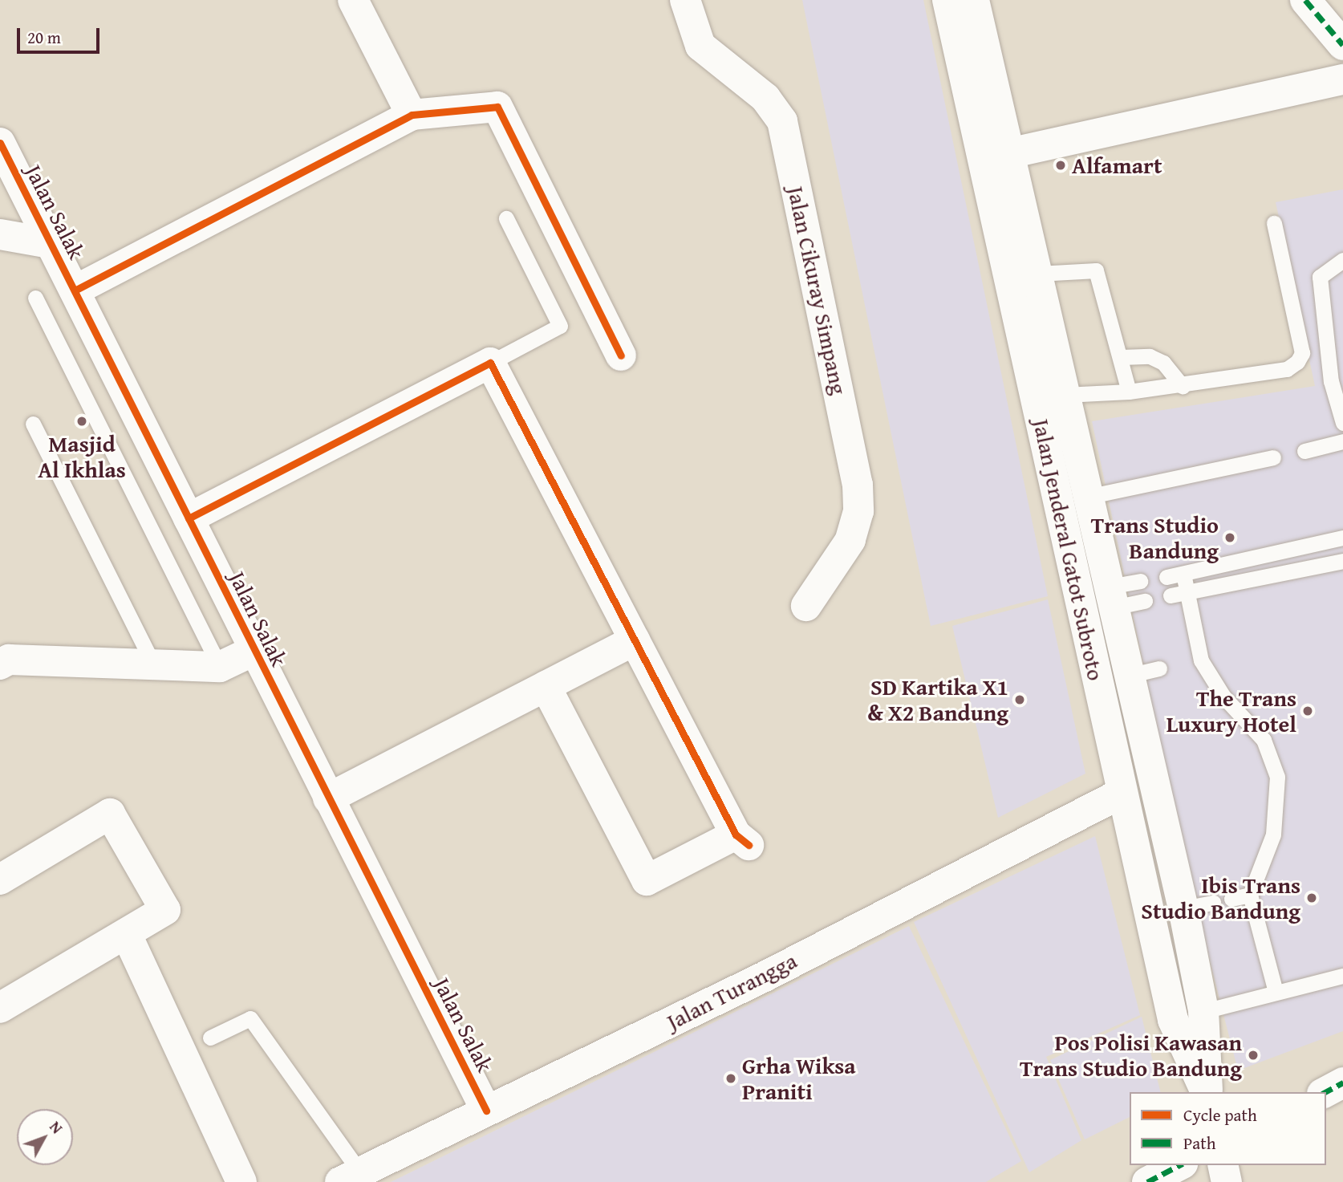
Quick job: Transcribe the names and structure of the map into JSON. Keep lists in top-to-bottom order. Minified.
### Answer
{"streets":{"street":["Jalan Salak","Jalan Cikuray Simpang","Jalan Jenderal Gatot Subroto","Jalan Turangga"]},"crossings":[["Jalan Salak","Jalan Turangga"],["Jalan Jenderal Gatot Subroto","Jalan Turangga"]],"places":["Alfamart","Masjid Al Ikhlas","Trans Studio Bandung","SD Kartika X1 & X2 Bandung","The Trans Luxury Hotel","Ibis Trans Studio Bandung","Pos Polisi Kawasan Trans Studio Bandung","Grha Wiksa Praniti"],"legend":["Cycle path","Path"],"scale_bar":"20 m","north":"top right"}
